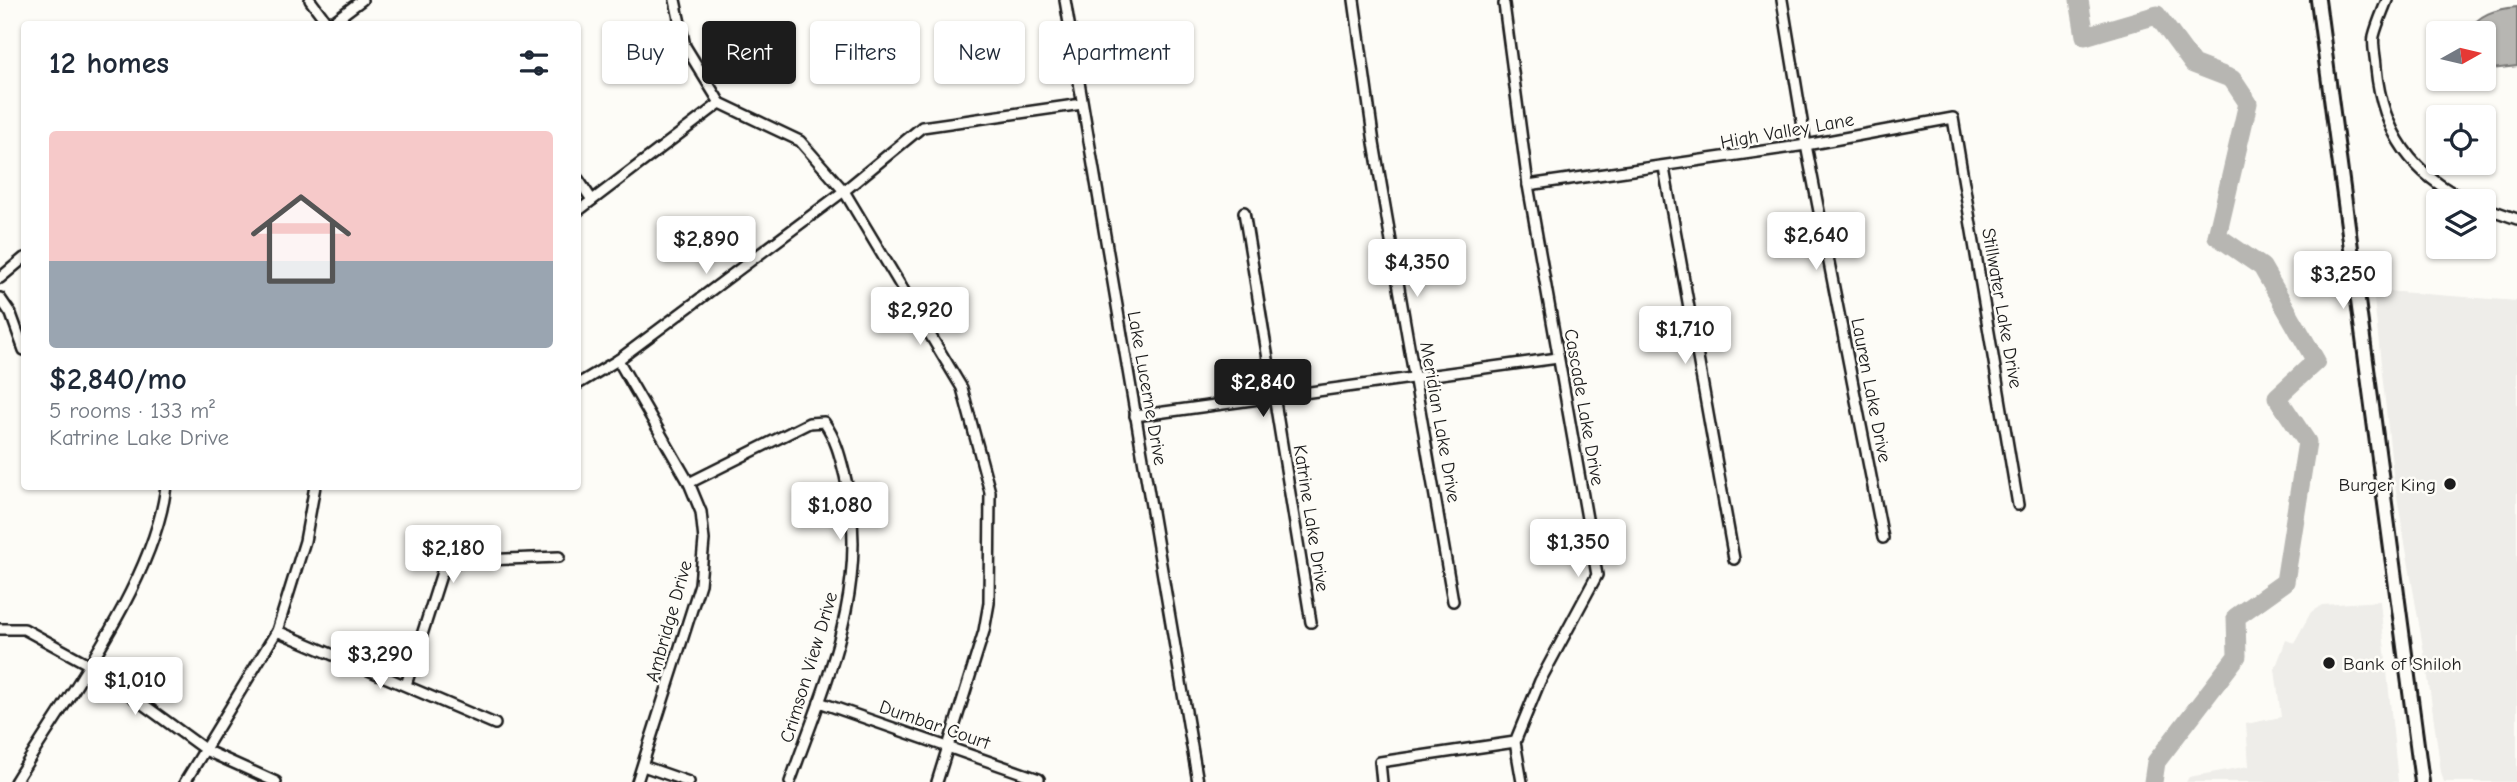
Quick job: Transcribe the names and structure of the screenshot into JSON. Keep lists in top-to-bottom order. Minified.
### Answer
{"streets":{"street":["High Valley Lane","Stillwater Lake Drive","Lake Lucerne Drive","Lauren Lake Drive","Cascade Lake Drive","Meridian Lake Drive","Katrine Lake Drive","Ambridge Drive","Crimson View Drive","Dumbar Court"]},"crossings":[["High Valley Lane","Stillwater Lake Drive"],["High Valley Lane","Lauren Lake Drive"],["High Valley Lane","Cascade Lake Drive"],["Ambridge Drive","Crimson View Drive"],["Crimson View Drive","Dumbar Court"]],"places":["Burger King","Bank of Shiloh"],"north":"right","page":{"chip":["Buy","Rent","Filters","New","Apartment"],"heading":"12 homes","list":[{"name":"$2,840/mo","note":"5 rooms · 133 m² · Katrine Lake Drive"}],"price":["$2,640","$2,890","$4,350","$3,250","$2,920","$1,710","$2,840","$1,080","$1,350","$2,180","$3,290","$1,010"]}}
